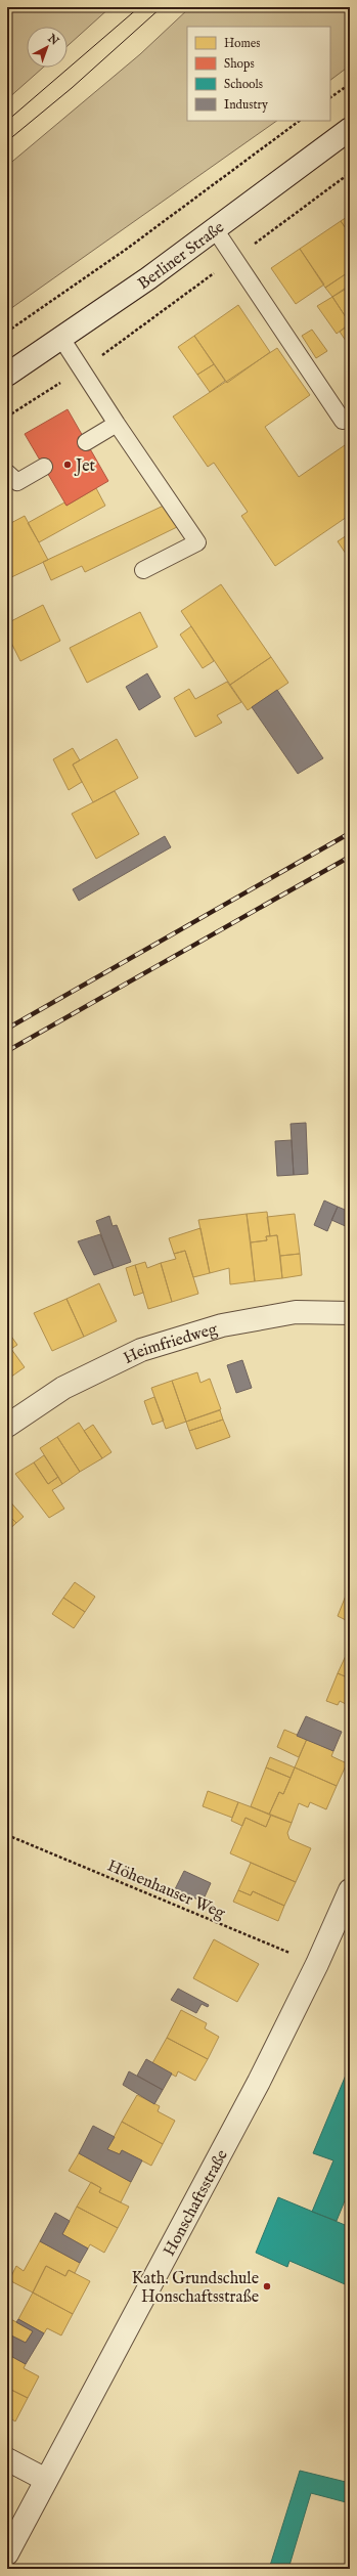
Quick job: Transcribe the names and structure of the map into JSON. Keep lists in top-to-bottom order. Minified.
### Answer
{"streets":{"street":["Berliner Straße","Heimfriedweg","Honschaftsstraße"],"path":["Höhenhauser Weg"]},"crossings":[["Höhenhauser Weg","Honschaftsstraße"]],"places":["Jet","Kath. Grundschule Honschaftsstraße"],"legend":["Homes","Shops","Schools","Industry"],"north":"top right"}
